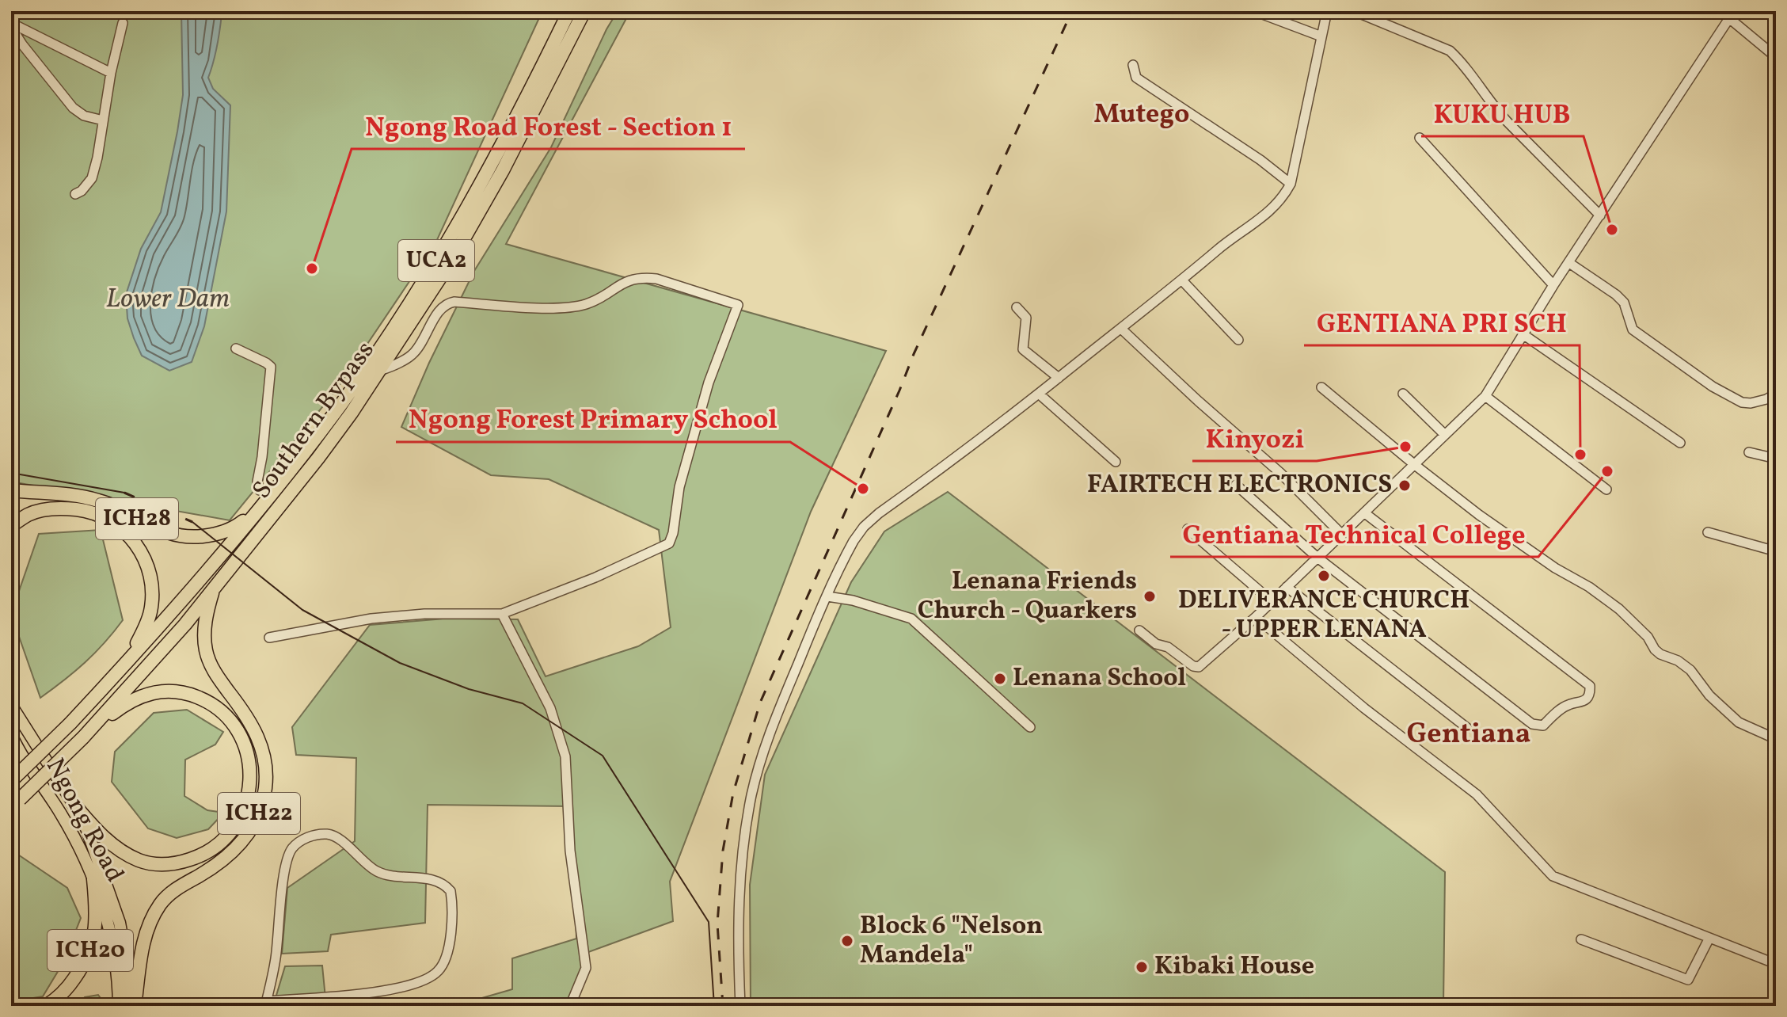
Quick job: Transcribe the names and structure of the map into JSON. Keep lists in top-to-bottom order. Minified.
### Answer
{"streets":{"highway":["UCA2","Southern Bypass","ICH28","ICH22","ICH20"],"main road":["Ngong Road"]},"crossings":[["Southern Bypass","ICH28"],["Southern Bypass","ICH22"],["ICH22","Ngong Road"],["Ngong Road","ICH20"]],"districts":["Mutego","Gentiana"],"water":["Lower Dam"],"places":["KUKU HUB","Ngong Road Forest - Section 1","Kinyozi","GENTIANA PRI SCH","Gentiana Technical College","FAIRTECH ELECTRONICS","Ngong Forest Primary School","DELIVERANCE CHURCH - UPPER LENANA","Lenana Friends Church - Quarkers","Lenana School","Block 6 \"Nelson Mandela\"","Kibaki House"]}
